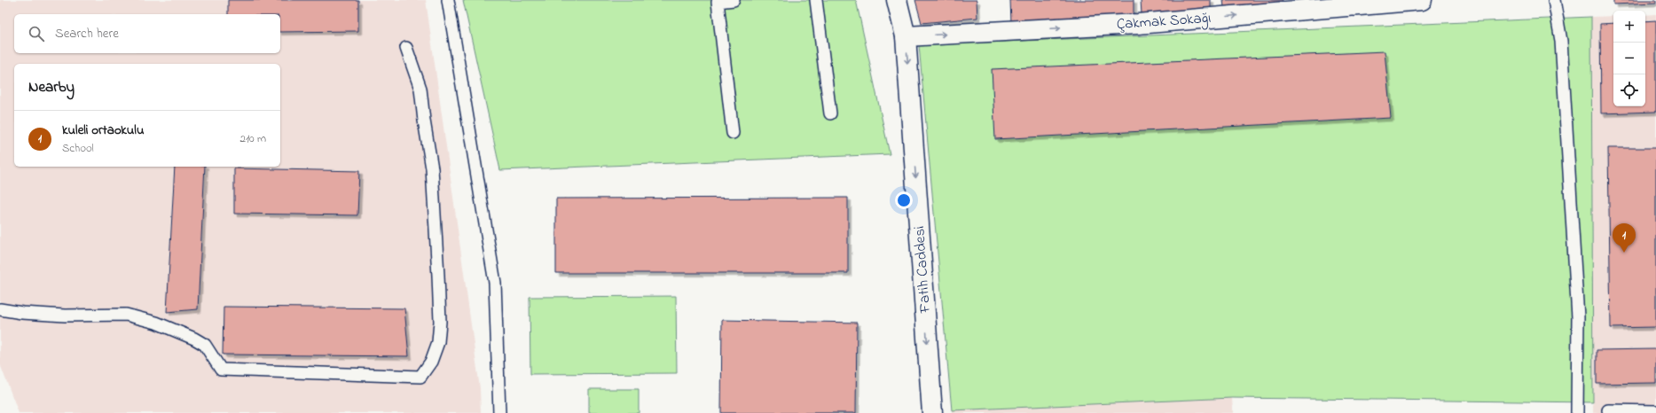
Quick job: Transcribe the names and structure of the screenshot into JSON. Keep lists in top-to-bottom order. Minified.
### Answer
{"streets":{"street":["Çakmak Sokağı","Fatih Caddesi"]},"crossings":[["Çakmak Sokağı","Fatih Caddesi"]],"one_way":["Çakmak Sokağı","Fatih Caddesi"],"page":{"map_buttons":["+","−"],"search":"Search here","heading":"Nearby","list":[{"mark":"1","name":"kuleli ortaokulu","note":"School","value":"210 m"}],"pins":"1"}}
